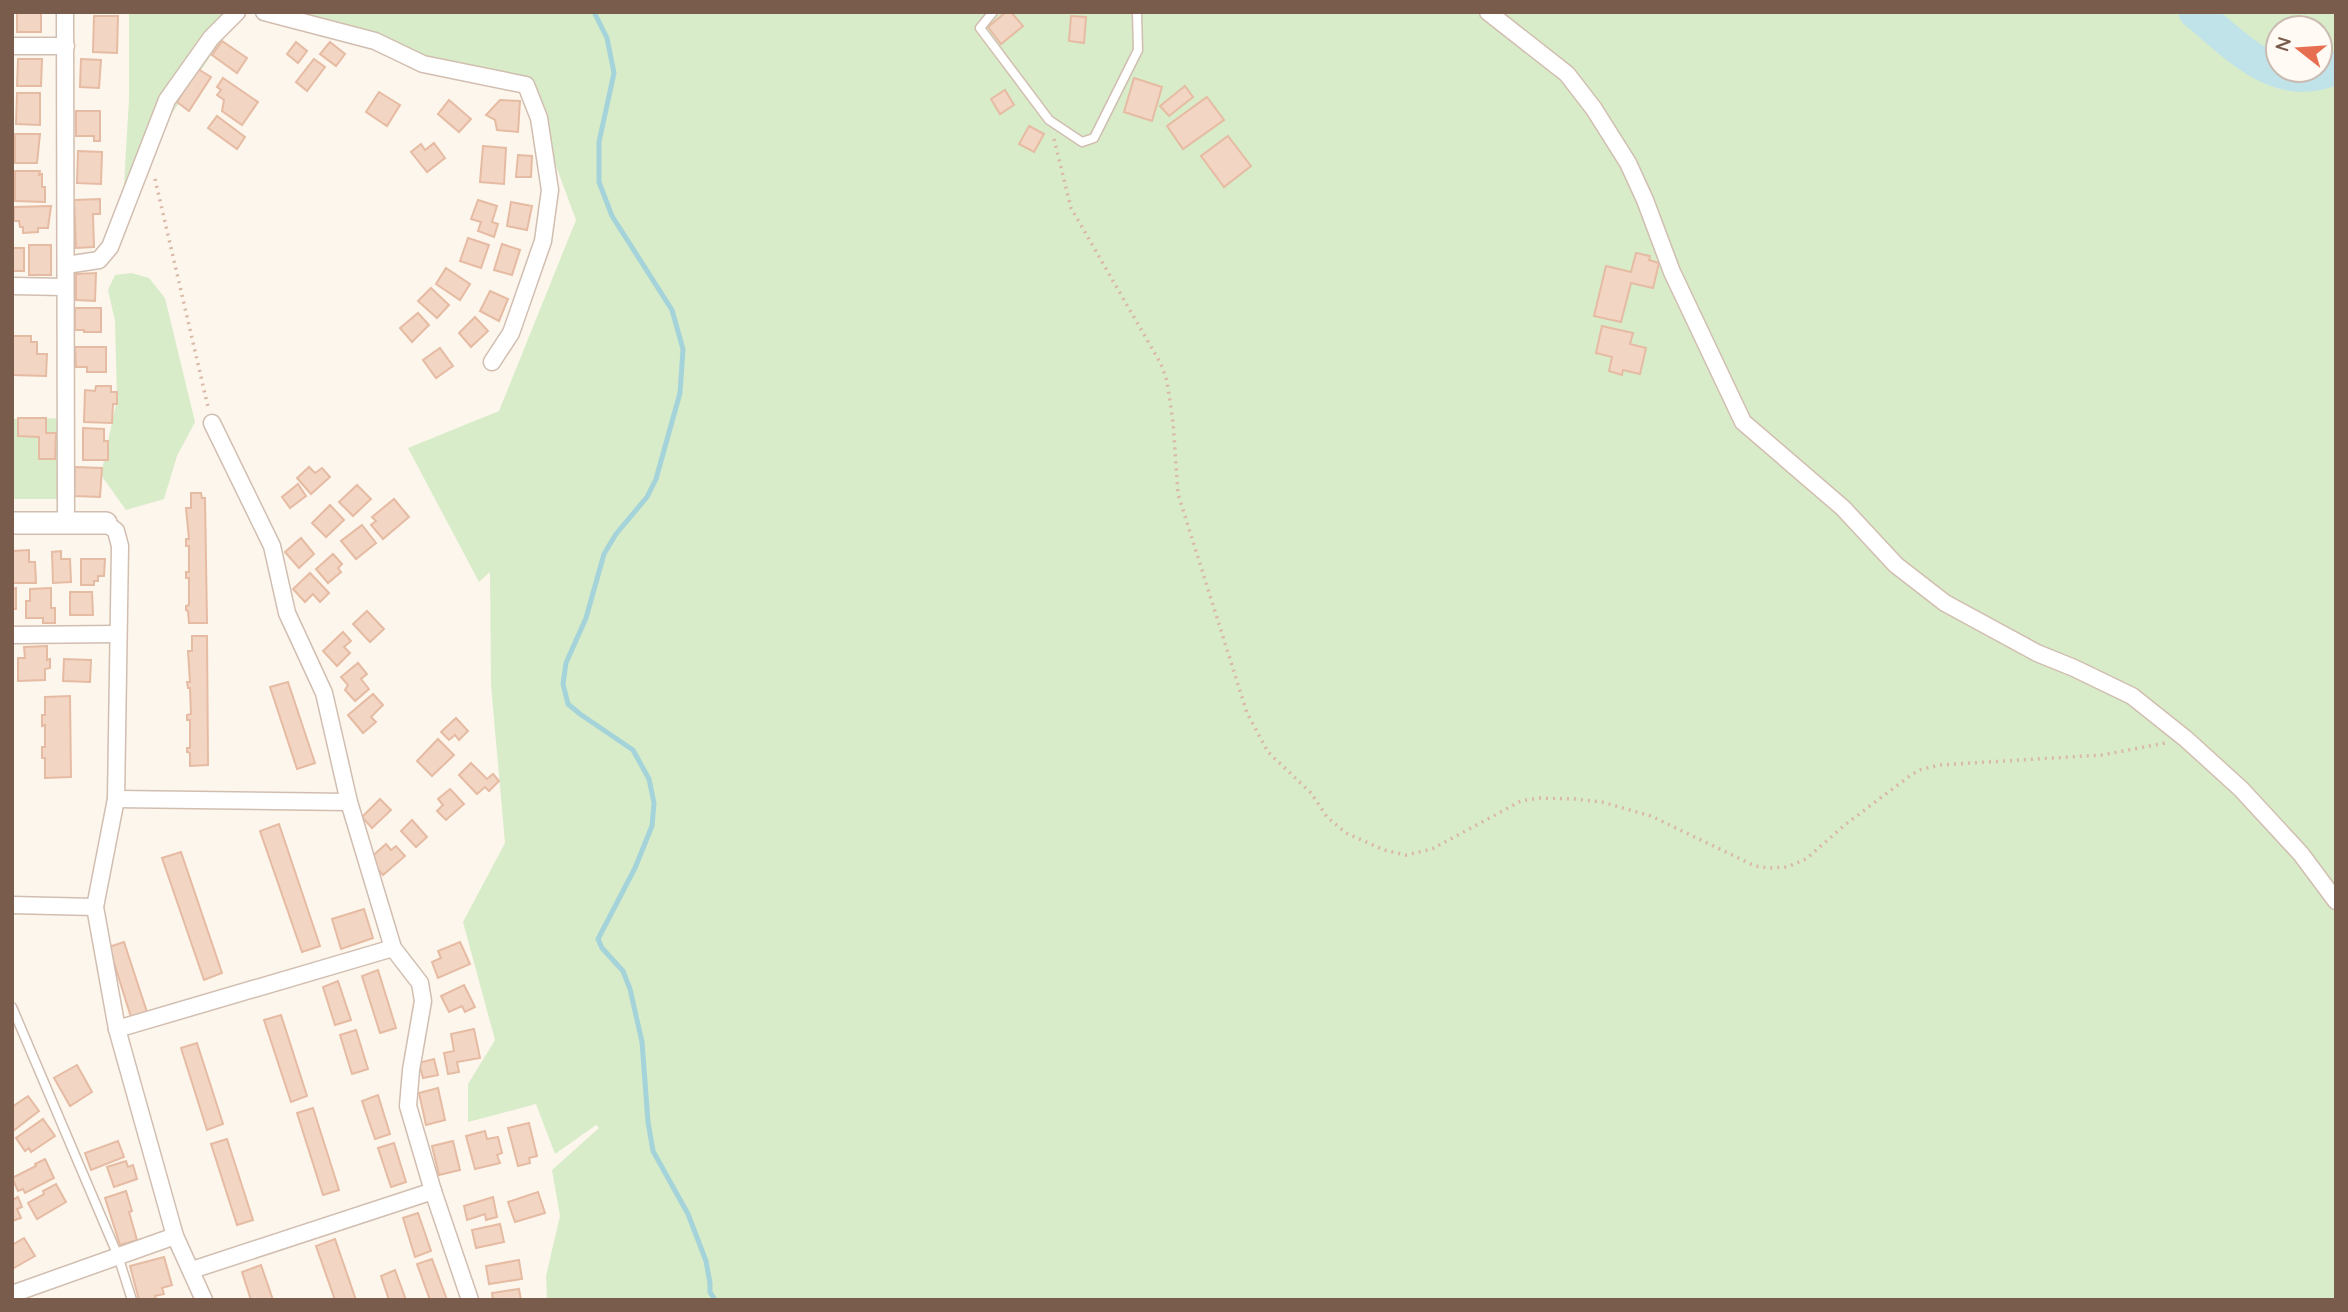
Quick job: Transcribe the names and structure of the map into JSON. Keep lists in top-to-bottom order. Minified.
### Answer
{"north":"left"}
